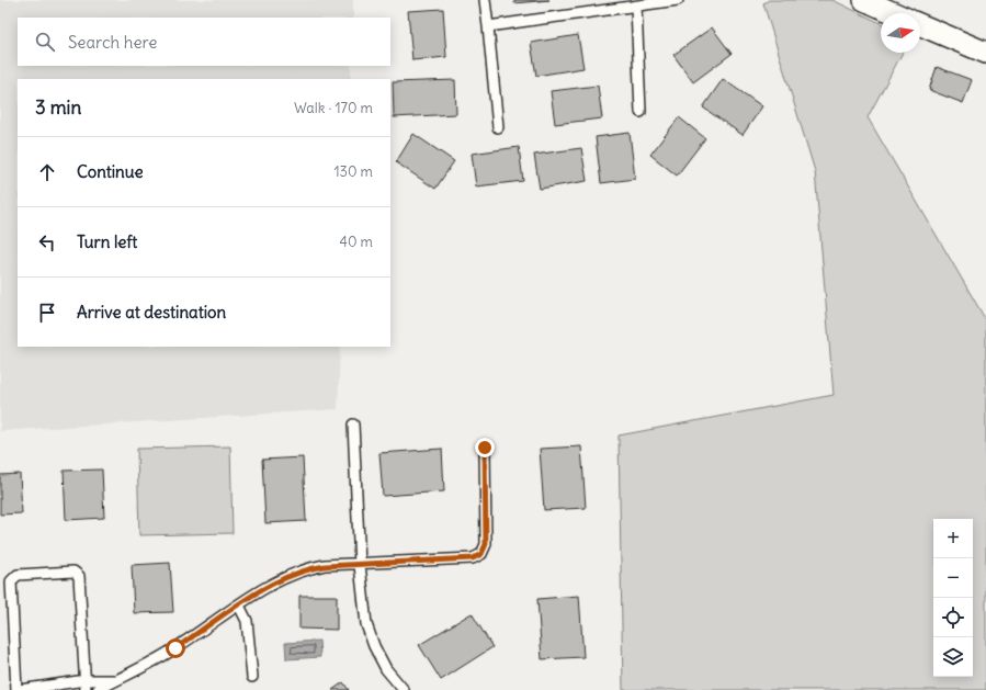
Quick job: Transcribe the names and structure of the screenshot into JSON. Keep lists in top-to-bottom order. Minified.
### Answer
{"north":"right","page":{"search":"Search here","heading":["3 min","Walk · 170 m"],"list":[["Continue","130 m"],["Turn left","40 m"],"Arrive at destination"],"map_buttons":["+","−"]}}
